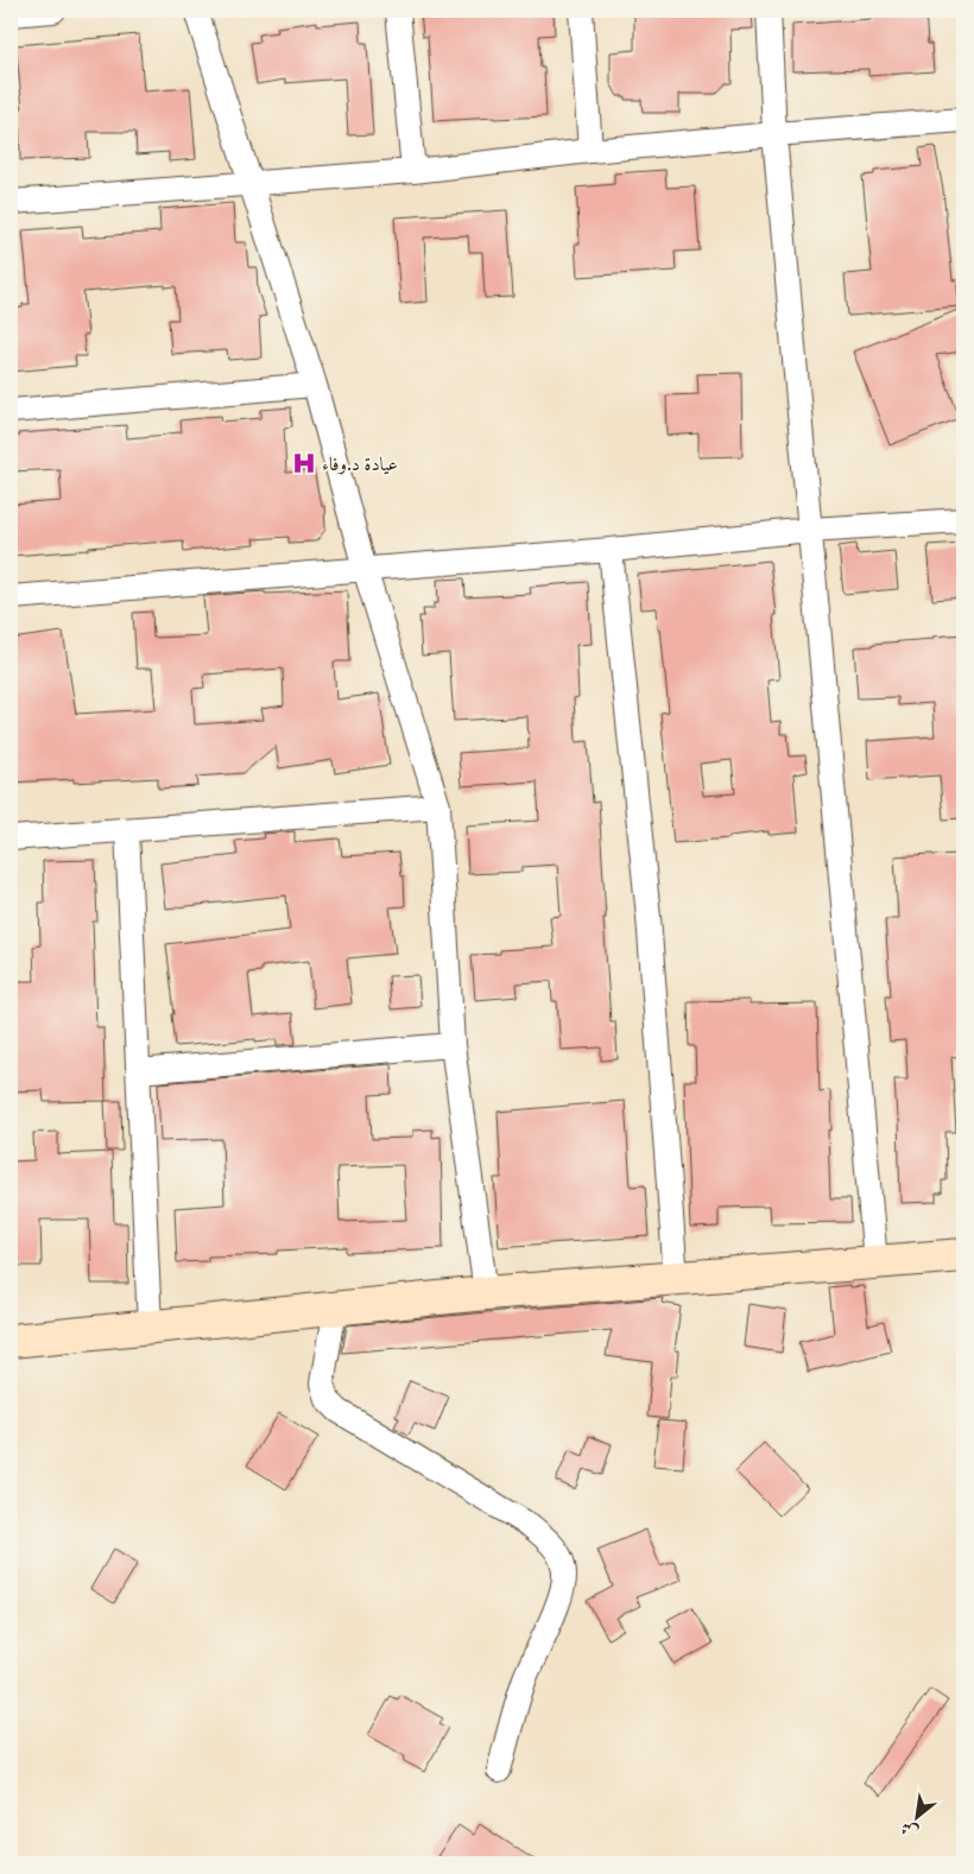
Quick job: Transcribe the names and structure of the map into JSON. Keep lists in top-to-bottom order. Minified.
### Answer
{"places":{"hospital":["عيادة د.وفاء"]},"north":"bottom left"}
